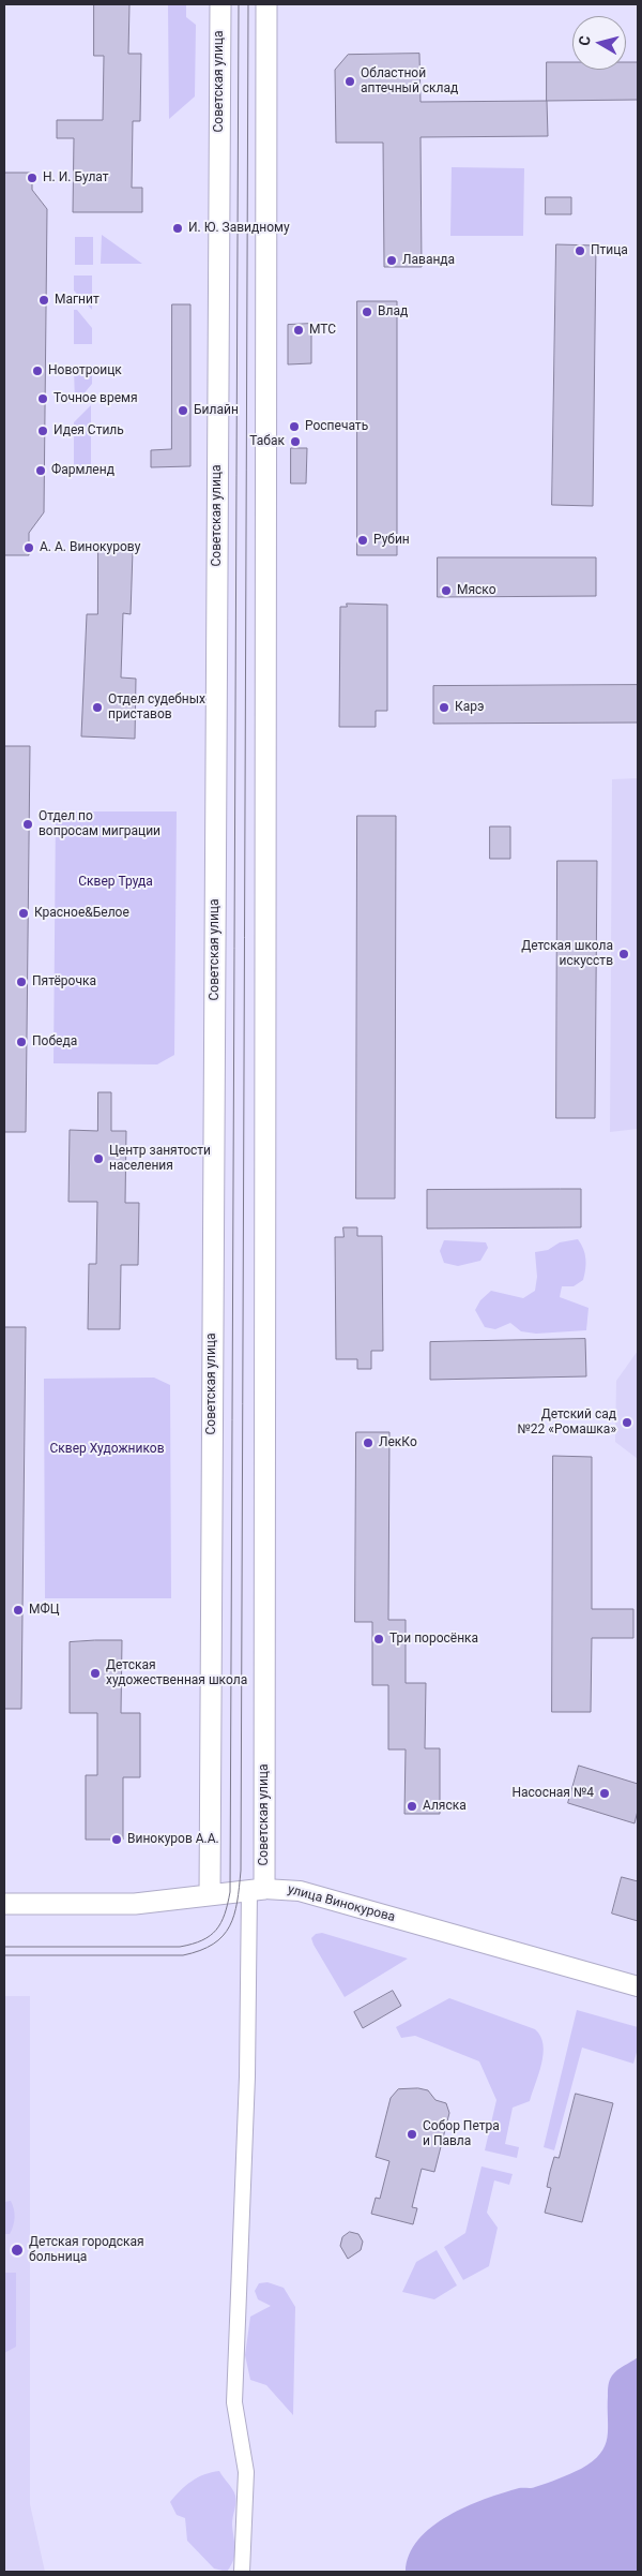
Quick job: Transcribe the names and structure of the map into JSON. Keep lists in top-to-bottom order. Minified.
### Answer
{"streets":{"main road":["Советская улица","улица Винокурова"]},"crossings":[["Советская улица","улица Винокурова"]],"parks":["Сквер Труда","Сквер Художников"],"places":["Областной аптечный склад","Н. И. Булат","И. Ю. Завидному","Птица","Лаванда","Магнит","Влад","МТС","Новотроицк","Точное время","Билайн","Роспечать","Идея Стиль","Табак","Фармленд","Рубин","А. А. Винокурову","Мяско","Отдел судебных приставов","Карэ","Отдел по вопросам миграции","Красное&Белое","Детская школа искусств","Пятёрочка","Победа","Центр занятости населения","Детский сад №22 «Ромашка»","ЛекКо","МФЦ","Три поросёнка","Детская художественная школа","Насосная №4","Аляска","Винокуров А.А.","Собор Петра и Павла","Детская городская больница"],"north":"left"}
